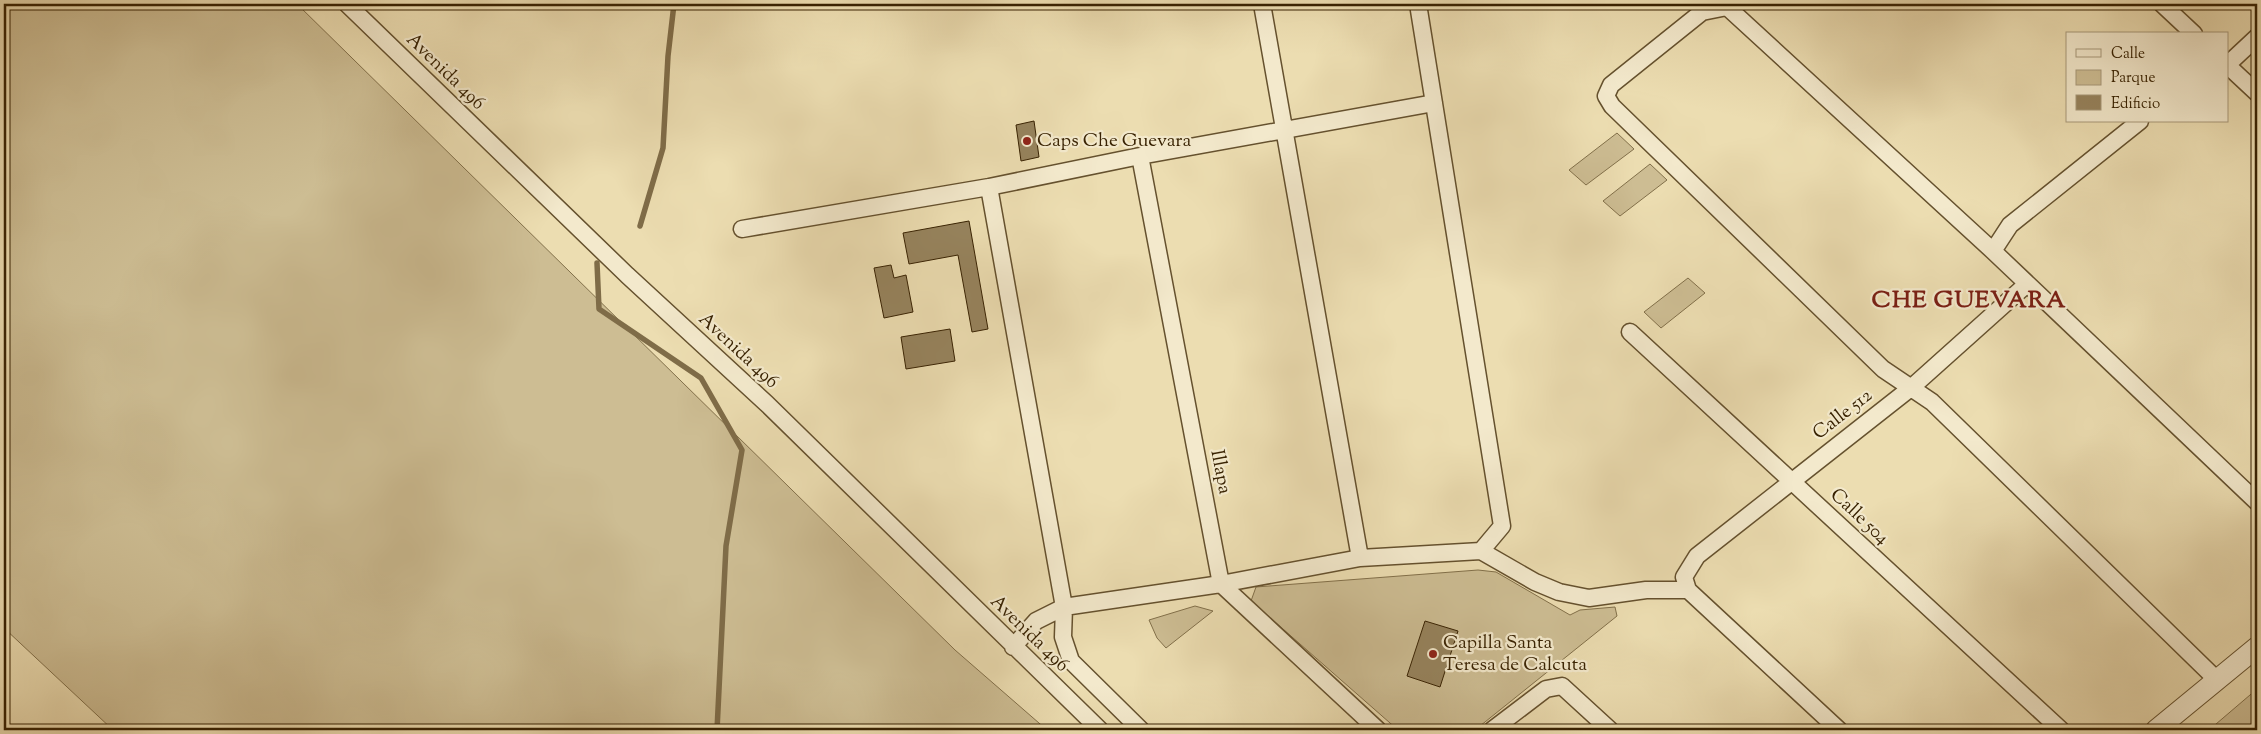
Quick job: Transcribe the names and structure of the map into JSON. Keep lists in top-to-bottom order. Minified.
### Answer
{"streets":{"street":["Avenida 496","Calle 512","Illapa","Calle 504"]},"crossings":[["Calle 512","Calle 504"]],"districts":["CHE GUEVARA"],"places":["Caps Che Guevara","Capilla Santa Teresa de Calcuta"],"legend":["Calle","Parque","Edificio"]}
